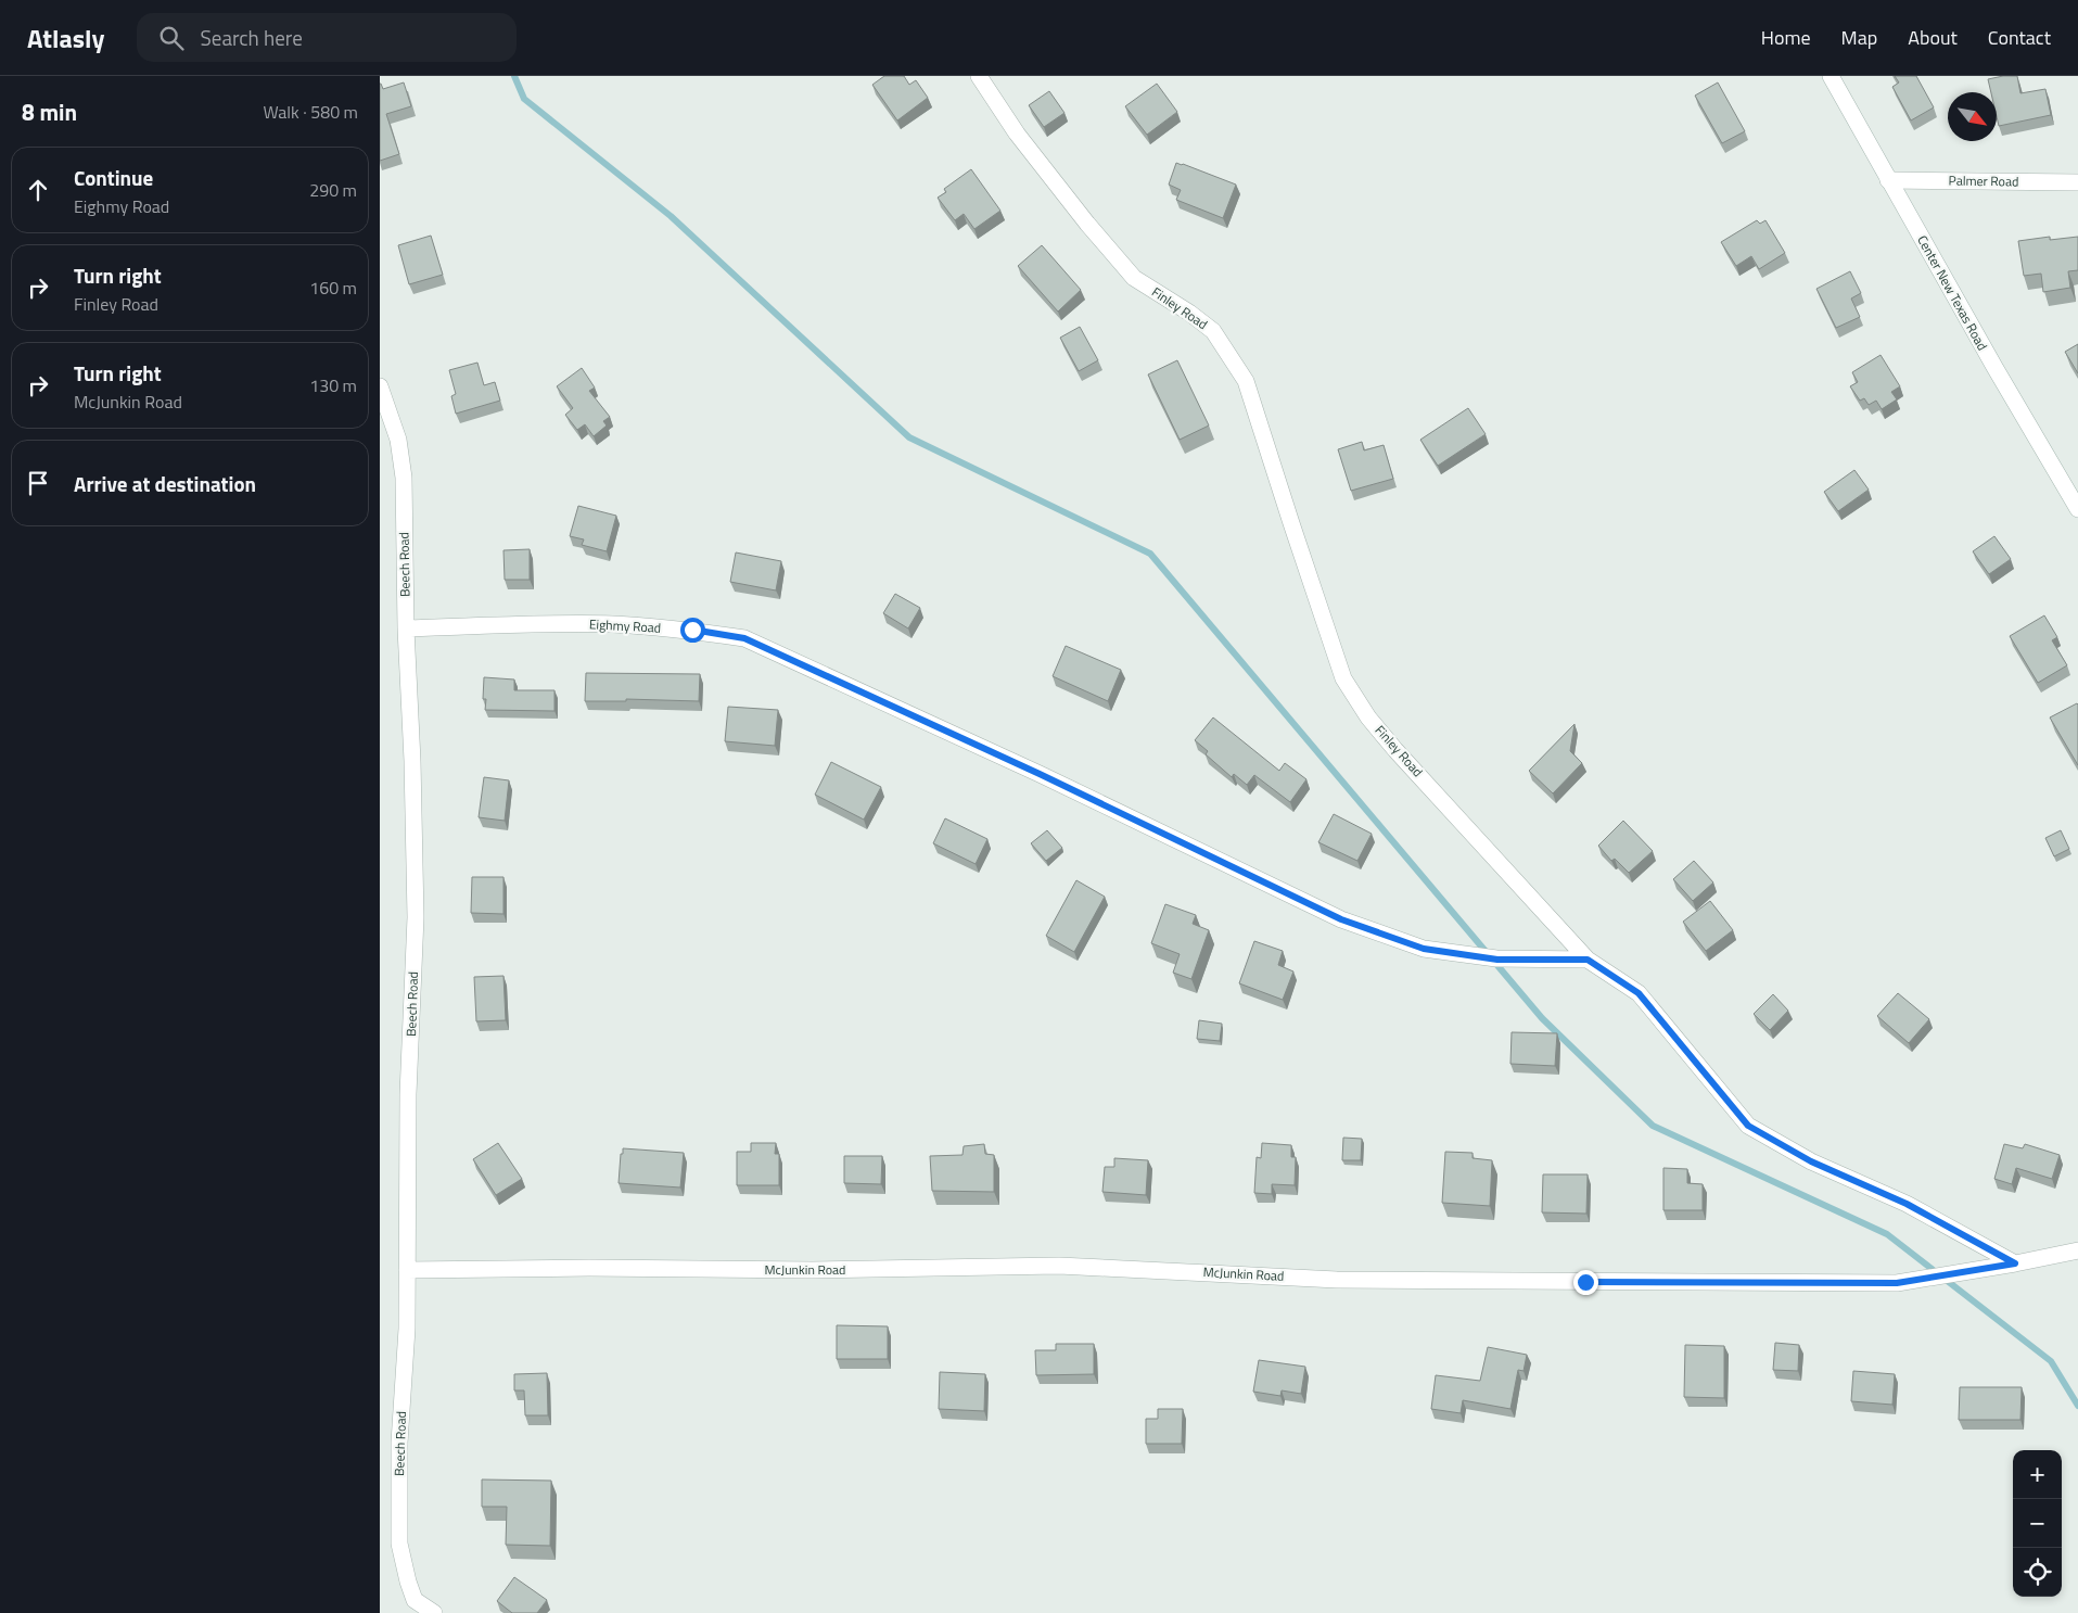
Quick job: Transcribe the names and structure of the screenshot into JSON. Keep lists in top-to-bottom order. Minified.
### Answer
{"streets":{"street":["Palmer Road","Center New Texas Road","Finley Road","Beech Road","Eighmy Road","McJunkin Road"]},"crossings":[["Palmer Road","Center New Texas Road"],["Finley Road","Eighmy Road"],["Finley Road","McJunkin Road"],["Beech Road","Eighmy Road"],["Beech Road","McJunkin Road"]],"north":"bottom right","page":{"header":"Atlasly","search":"Search here","nav":["Home","Map","About","Contact"],"heading":["8 min","Walk · 580 m"],"list":[["Continue","Eighmy Road","290 m"],["Turn right","Finley Road","160 m"],["Turn right","McJunkin Road","130 m"],"Arrive at destination"],"map_buttons":["+","−"]}}
